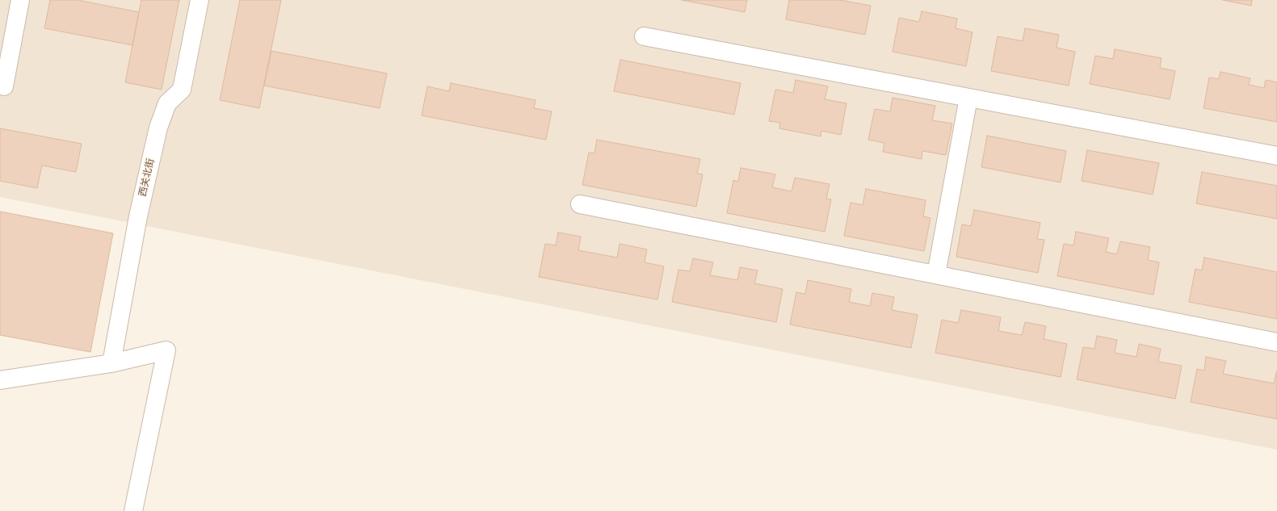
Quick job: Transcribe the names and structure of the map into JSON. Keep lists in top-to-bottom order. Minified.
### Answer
{"streets":{"street":["西关北街"]}}
